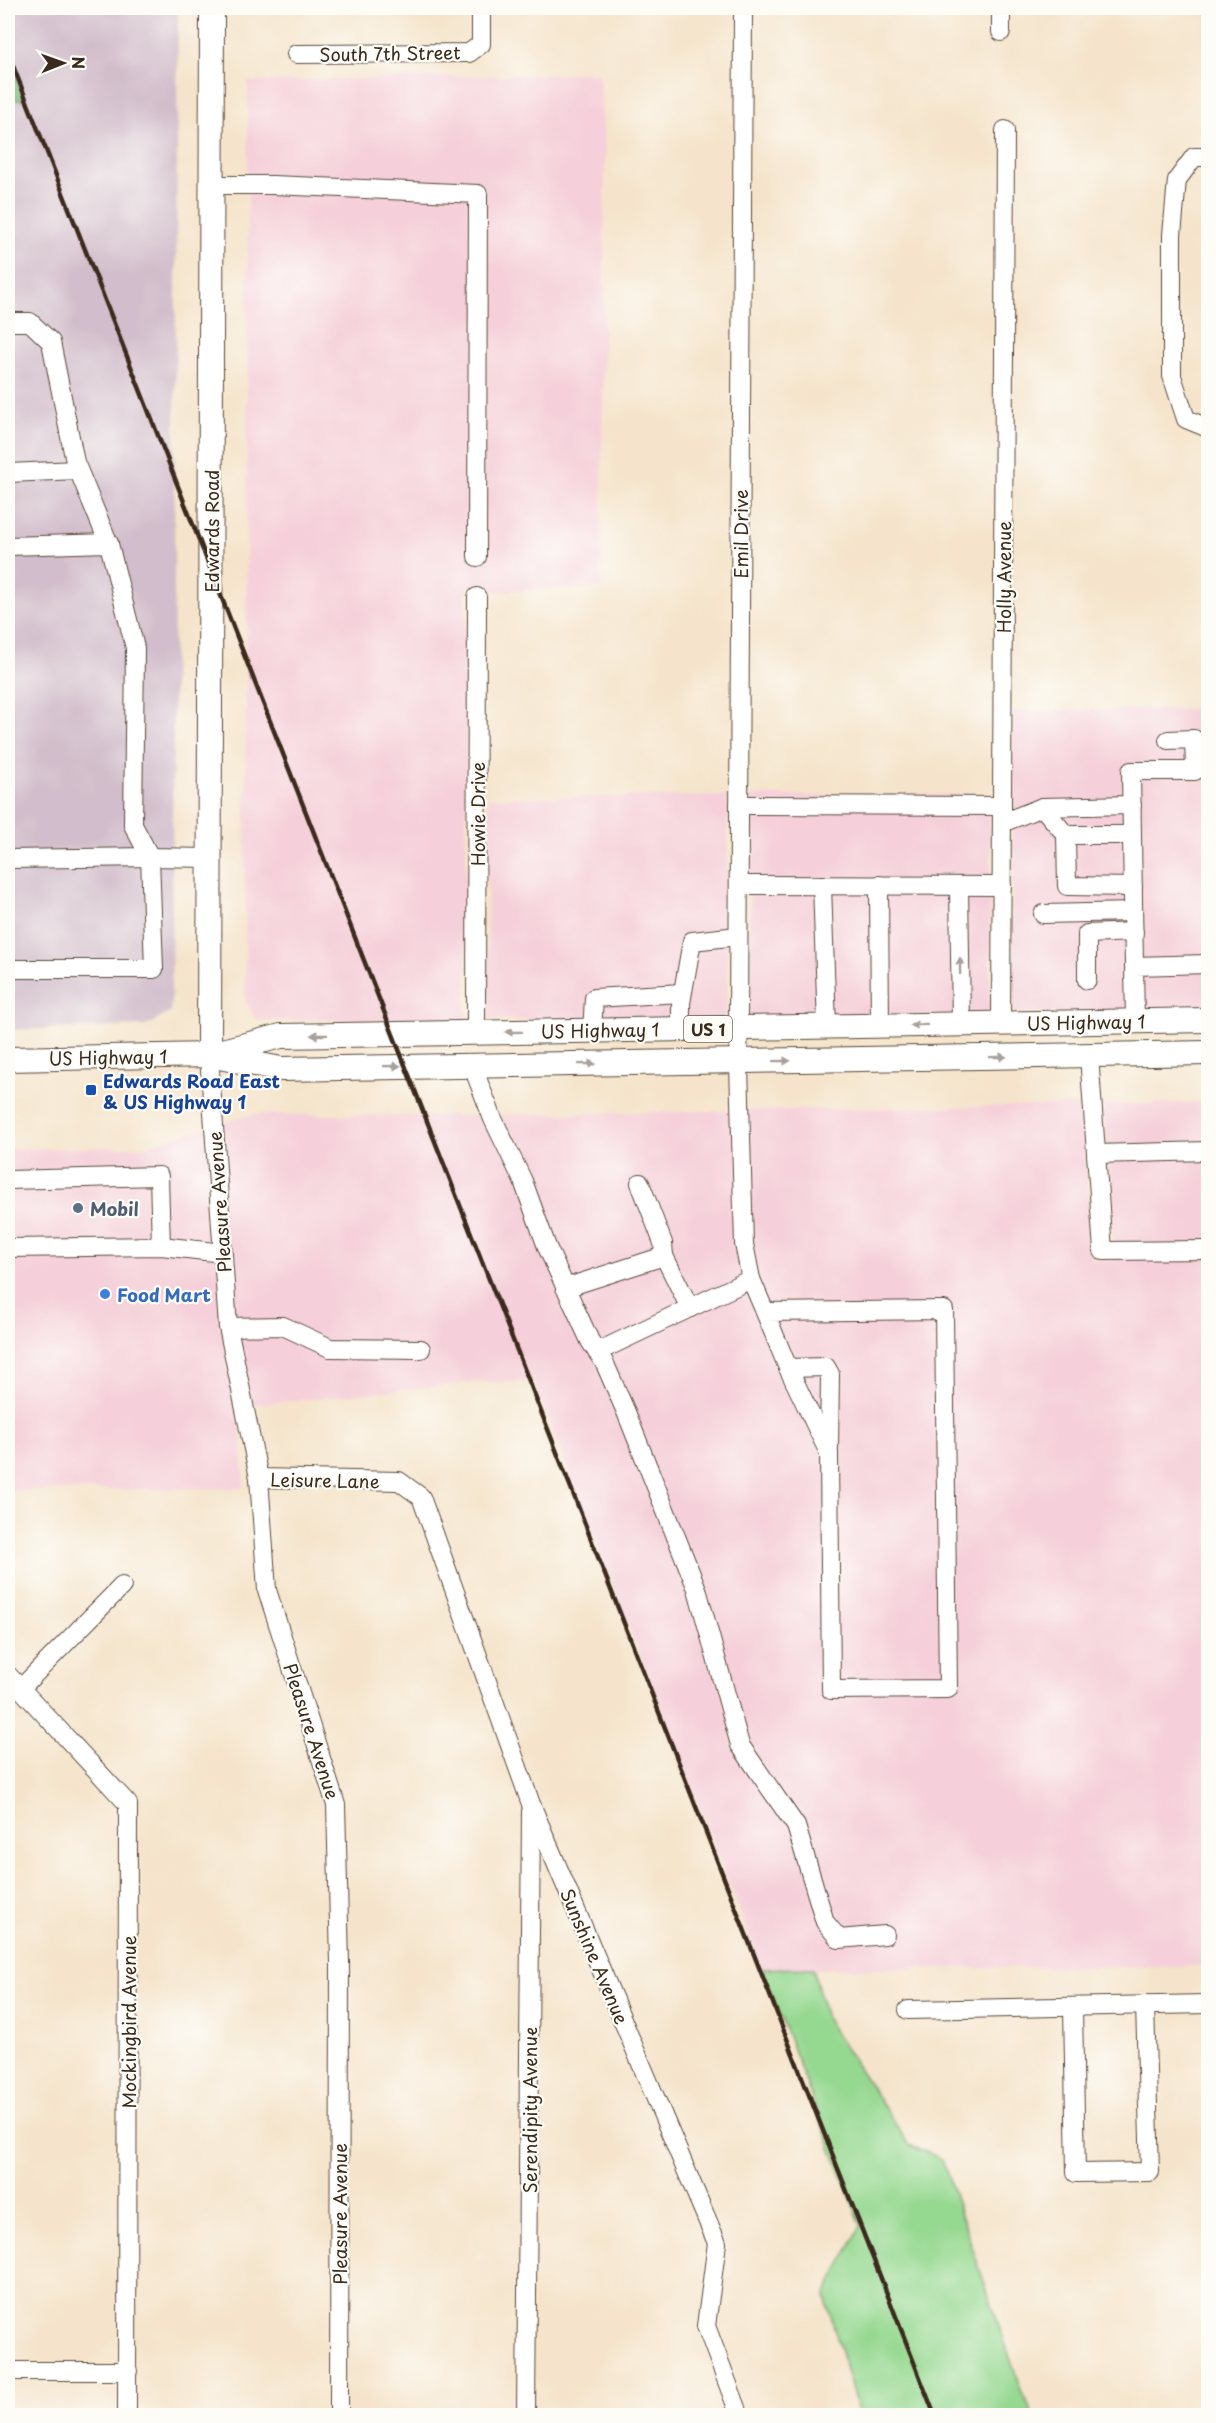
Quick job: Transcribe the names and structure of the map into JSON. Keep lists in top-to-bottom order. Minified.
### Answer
{"streets":{"main road":["Edwards Road","US Highway 1","US 1"],"street":["South 7th Street","Emil Drive","Holly Avenue","Howie Drive","Pleasure Avenue","Leisure Lane","Sunshine Avenue","Mockingbird Avenue","Serendipity Avenue"]},"crossings":[["Edwards Road","US Highway 1"],["Edwards Road","Pleasure Avenue"],["Emil Drive","US Highway 1"],["Holly Avenue","US Highway 1"],["Howie Drive","US Highway 1"],["US Highway 1","Pleasure Avenue"],["Pleasure Avenue","Leisure Lane"],["Leisure Lane","Sunshine Avenue"],["Sunshine Avenue","Serendipity Avenue"]],"places":{"transit":["Edwards Road East & US Highway 1"],"other":["Mobil","Food Mart"]},"north":"right"}
